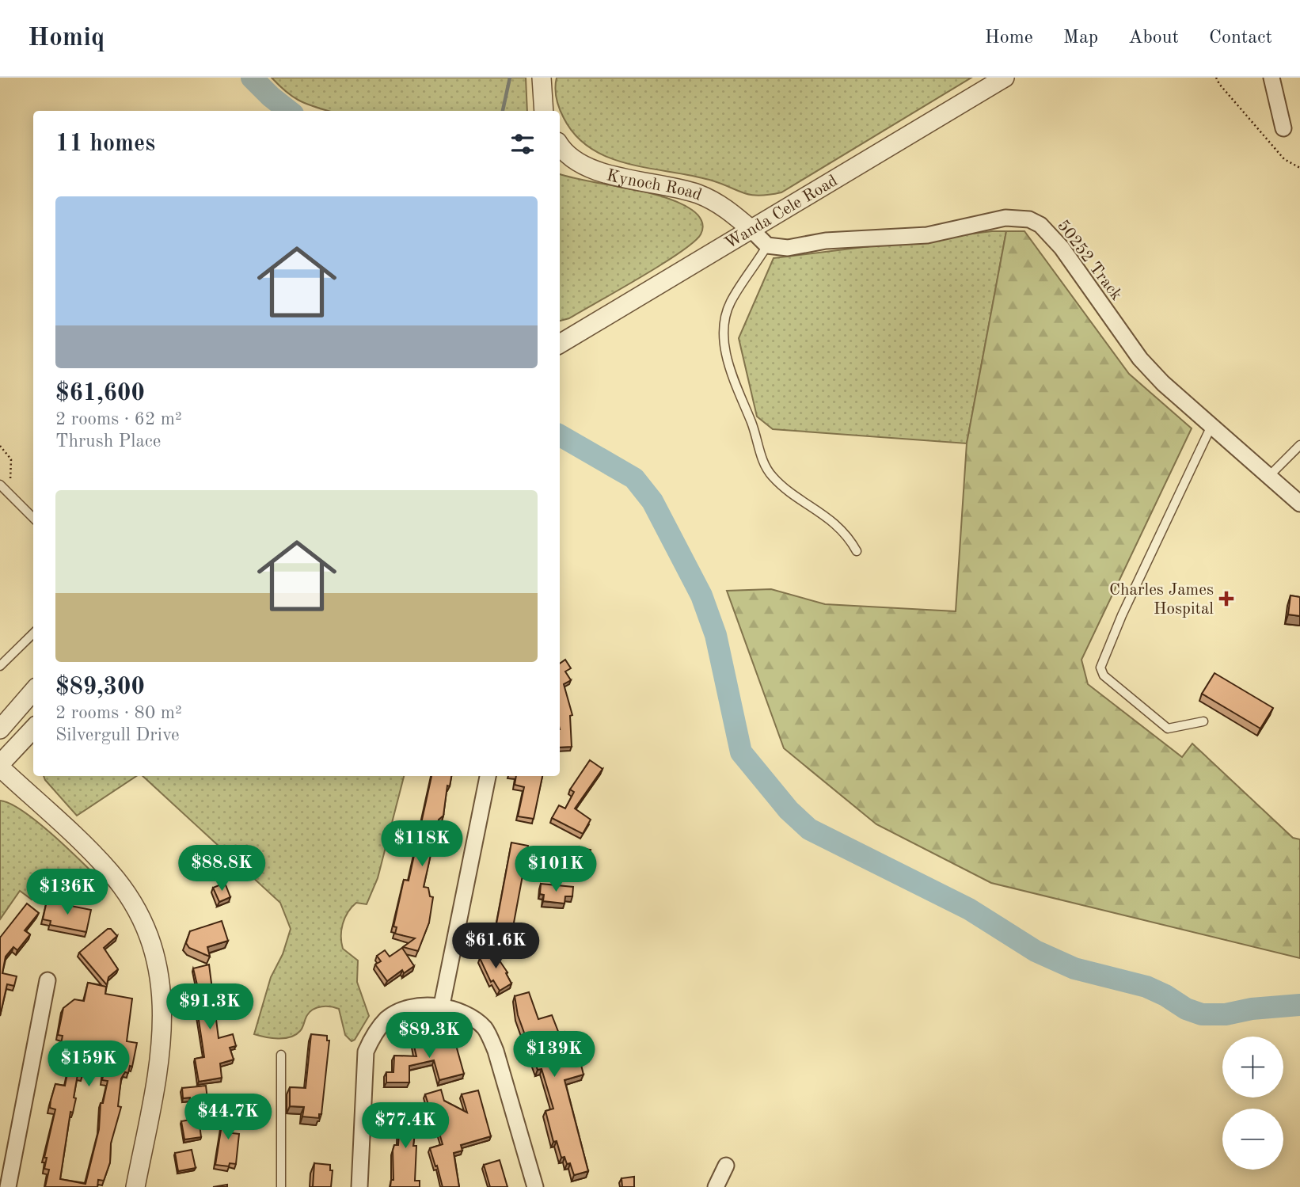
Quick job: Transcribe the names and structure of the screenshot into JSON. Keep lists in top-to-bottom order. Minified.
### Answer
{"streets":{"street":["Kynoch Road","Wanda Cele Road","50252 Track"]},"crossings":[["Kynoch Road","Wanda Cele Road"]],"places":{"health":["Charles James Hospital"]},"page":{"header":"Homiq","nav":["Home","Map","About","Contact"],"heading":"11 homes","list":[{"name":"$61,600","note":"2 rooms · 62 m² · Thrush Place"},{"name":"$89,300","note":"2 rooms · 80 m² · Silvergull Drive"}],"price":["$118K","$88.8K","$101K","$136K","$61.6K","$91.3K","$89.3K","$139K","$159K","$44.7K","$77.4K"],"map_buttons":["+","−"]}}
